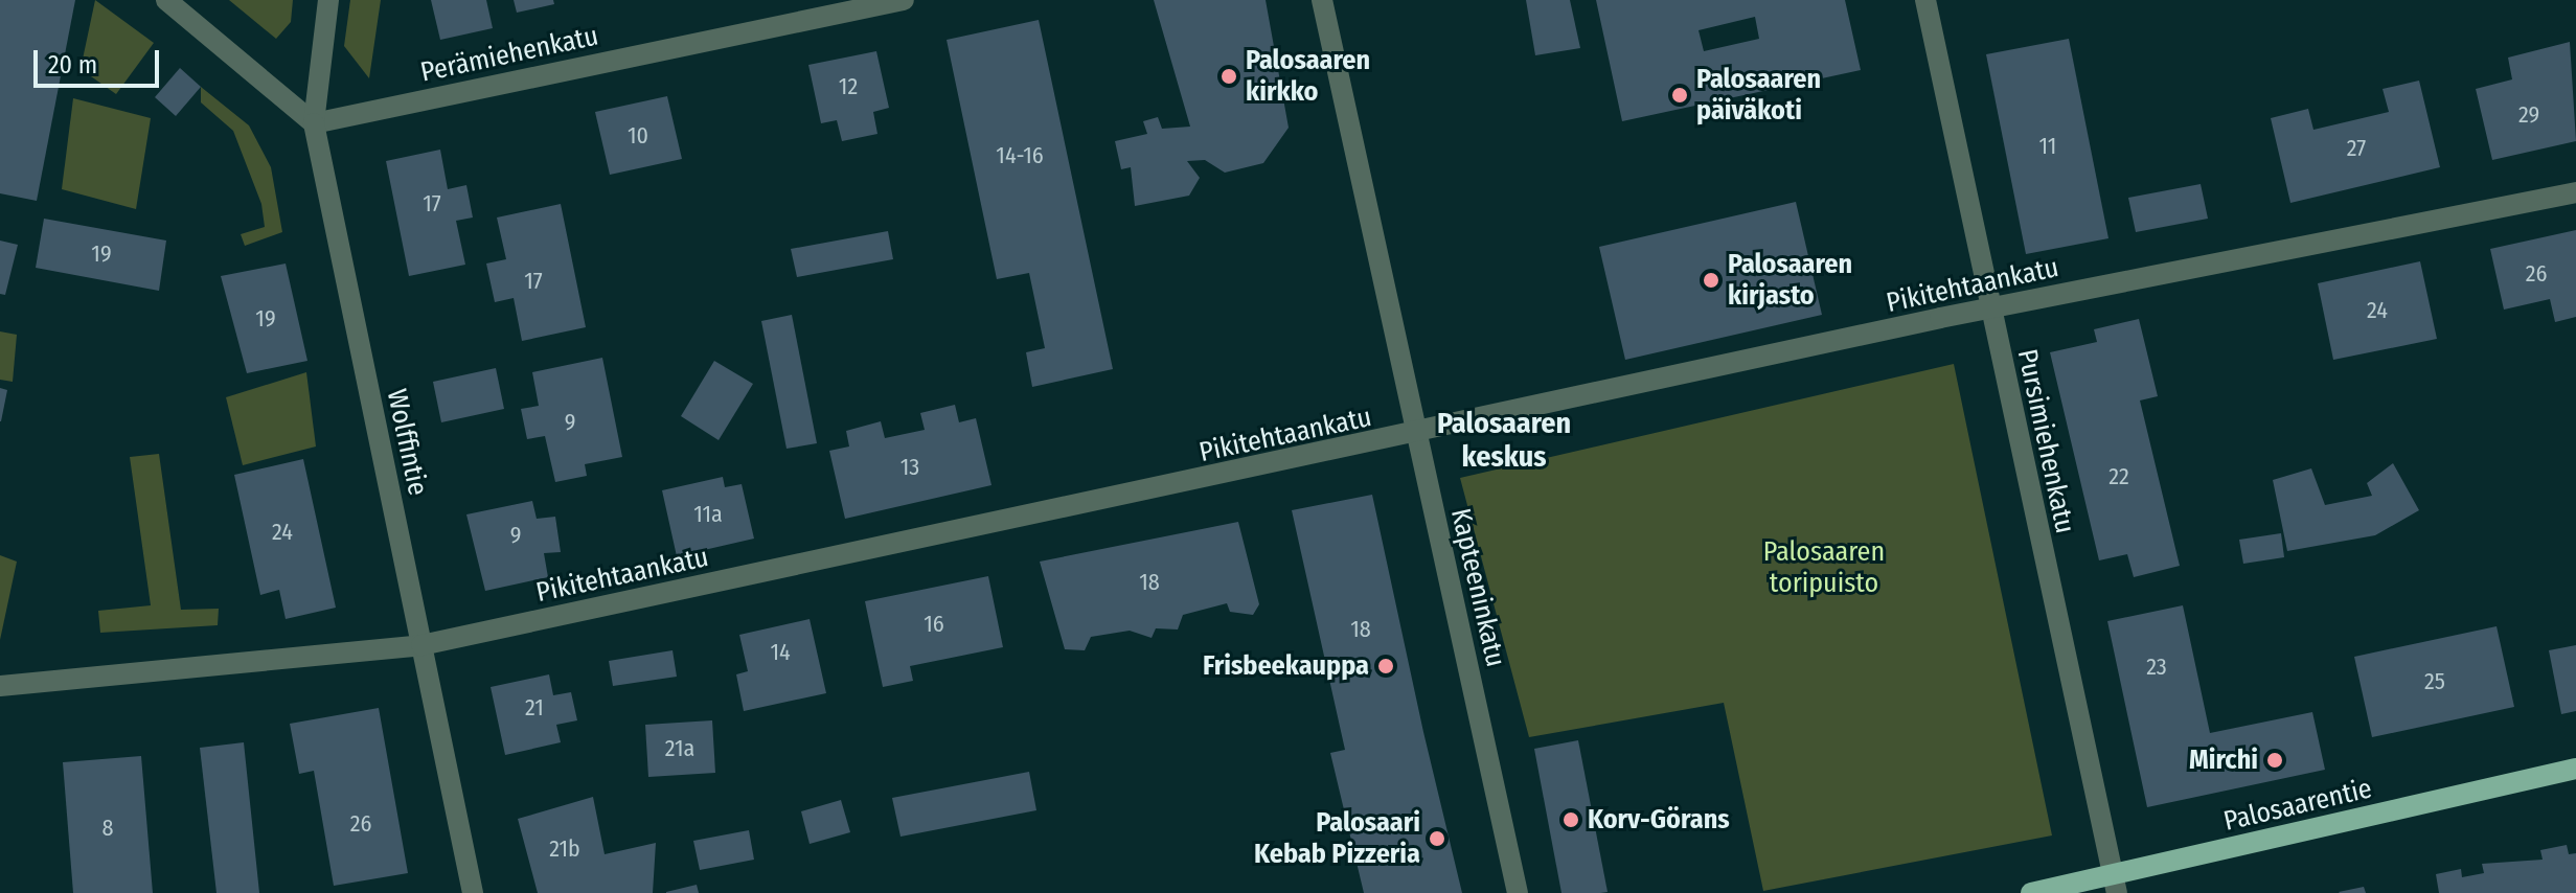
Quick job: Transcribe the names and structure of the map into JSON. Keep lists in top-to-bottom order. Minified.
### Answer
{"streets":{"main road":["Palosaarentie"],"street":["Perämiehenkatu","Pikitehtaankatu","Pursimiehenkatu","Wolffintie","Kapteeninkatu"]},"crossings":[["Perämiehenkatu","Wolffintie"],["Pikitehtaankatu","Pursimiehenkatu"],["Pikitehtaankatu","Wolffintie"],["Pikitehtaankatu","Kapteeninkatu"],["Pursimiehenkatu","Palosaarentie"]],"districts":["Palosaaren keskus"],"parks":["Palosaaren toripuisto"],"places":["Palosaaren kirkko","Palosaaren päiväkoti","Palosaaren kirjasto","Frisbeekauppa","Mirchi","Korv-Görans","Palosaari Kebab Pizzeria"],"house_numbers":["12","29","10","11","27","14-16","17","19","26","17","24","19","9","13","22","11a","24","9","18","16","18","14","23","25","21","21a","26","8","21b"],"scale_bar":"20 m"}
